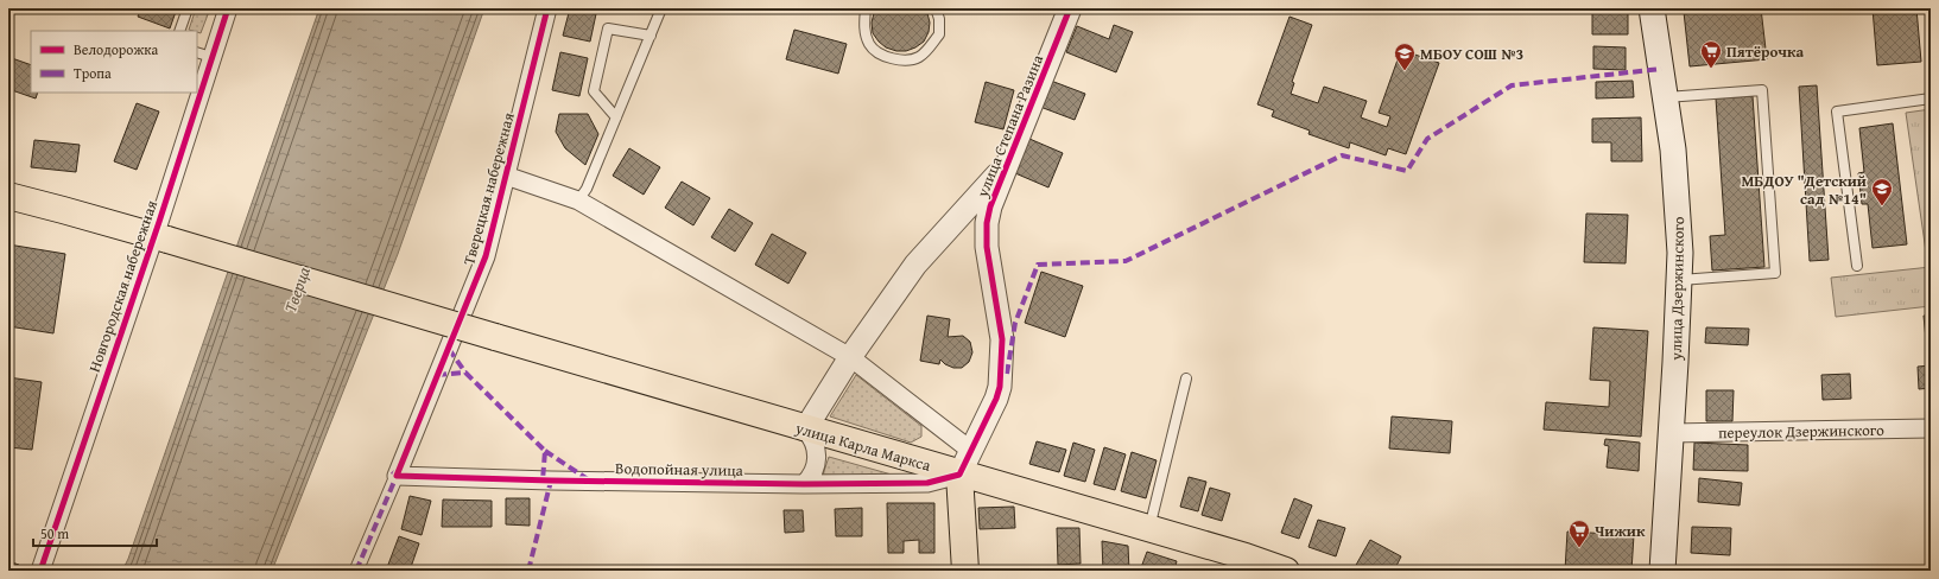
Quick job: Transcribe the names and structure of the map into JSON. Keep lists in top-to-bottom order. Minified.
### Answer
{"streets":{"main road":["улица Дзержинского","улица Карла Маркса"],"street":["улица Степана Разина","Тверецкая набережная","Новгородская набережная","переулок Дзержинского","Водопойная улица"]},"crossings":[["улица Степана Разина","улица Карла Маркса"],["улица Степана Разина","Водопойная улица"],["Тверецкая набережная","Водопойная улица"],["Новгородская набережная","улица Карла Маркса"],["улица Дзержинского","переулок Дзержинского"],["улица Карла Маркса","Водопойная улица"]],"water":["Тверца"],"places":{"supermarket":["Пятёрочка","Чижик"],"school or university":["МБОУ СОШ №3","МБДОУ \"Детский сад №14\""]},"legend":["Велодорожка","Тропа"],"scale_bar":"50 m"}
